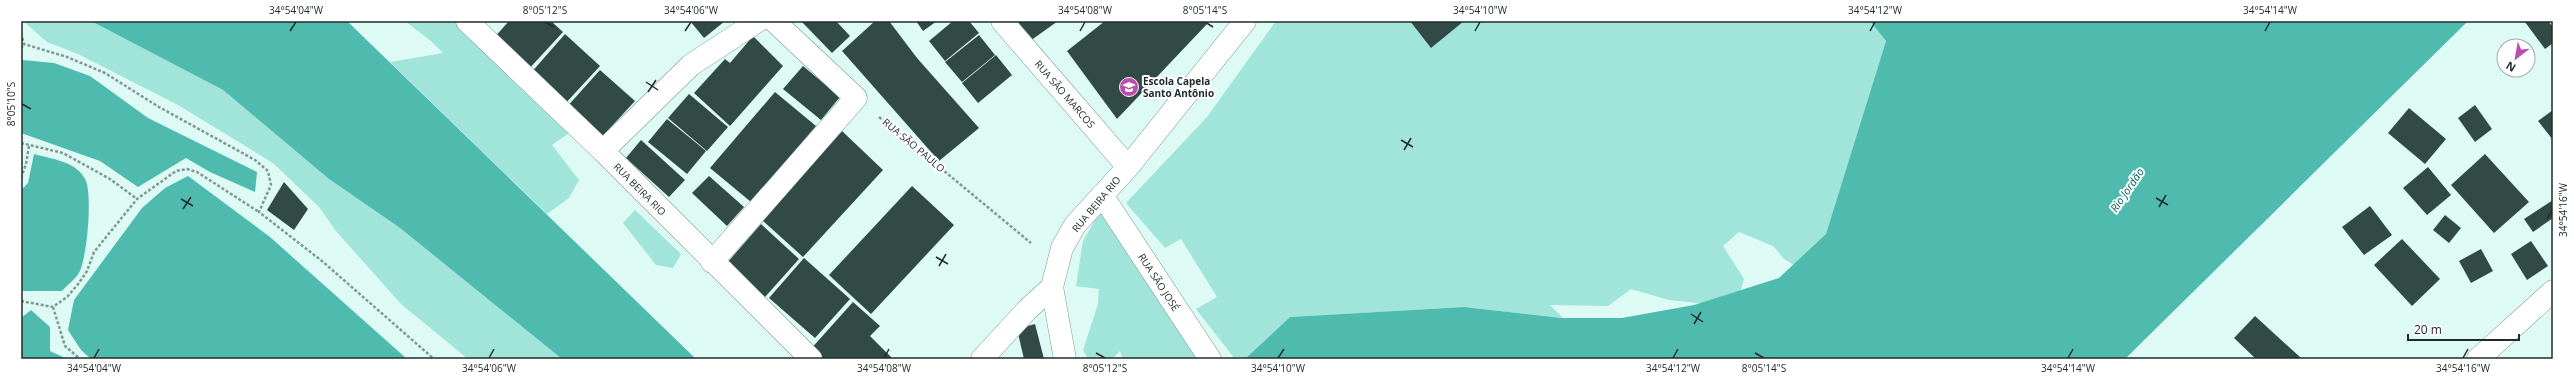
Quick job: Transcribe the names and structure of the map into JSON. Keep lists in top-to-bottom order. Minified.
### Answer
{"streets":{"street":["RUA SÃO MARCOS","RUA BEIRA RIO","RUA SÃO JOSÉ"],"path":["RUA SÃO PAULO"]},"crossings":[["RUA SÃO MARCOS","RUA BEIRA RIO"],["RUA SÃO PAULO","RUA BEIRA RIO"],["RUA BEIRA RIO","RUA SÃO JOSÉ"]],"water":["Rio Jordão"],"places":{"school or university":["Escola Capela Santo Antônio"]},"scale_bar":"20 m","north":"bottom left","coordinates":["34°54'04\"W","8°05'12\"S","34°54'06\"W","34°54'08\"W","8°05'14\"S","34°54'10\"W","34°54'12\"W","34°54'14\"W","8°05'10\"S","34°54'16\"W"]}
